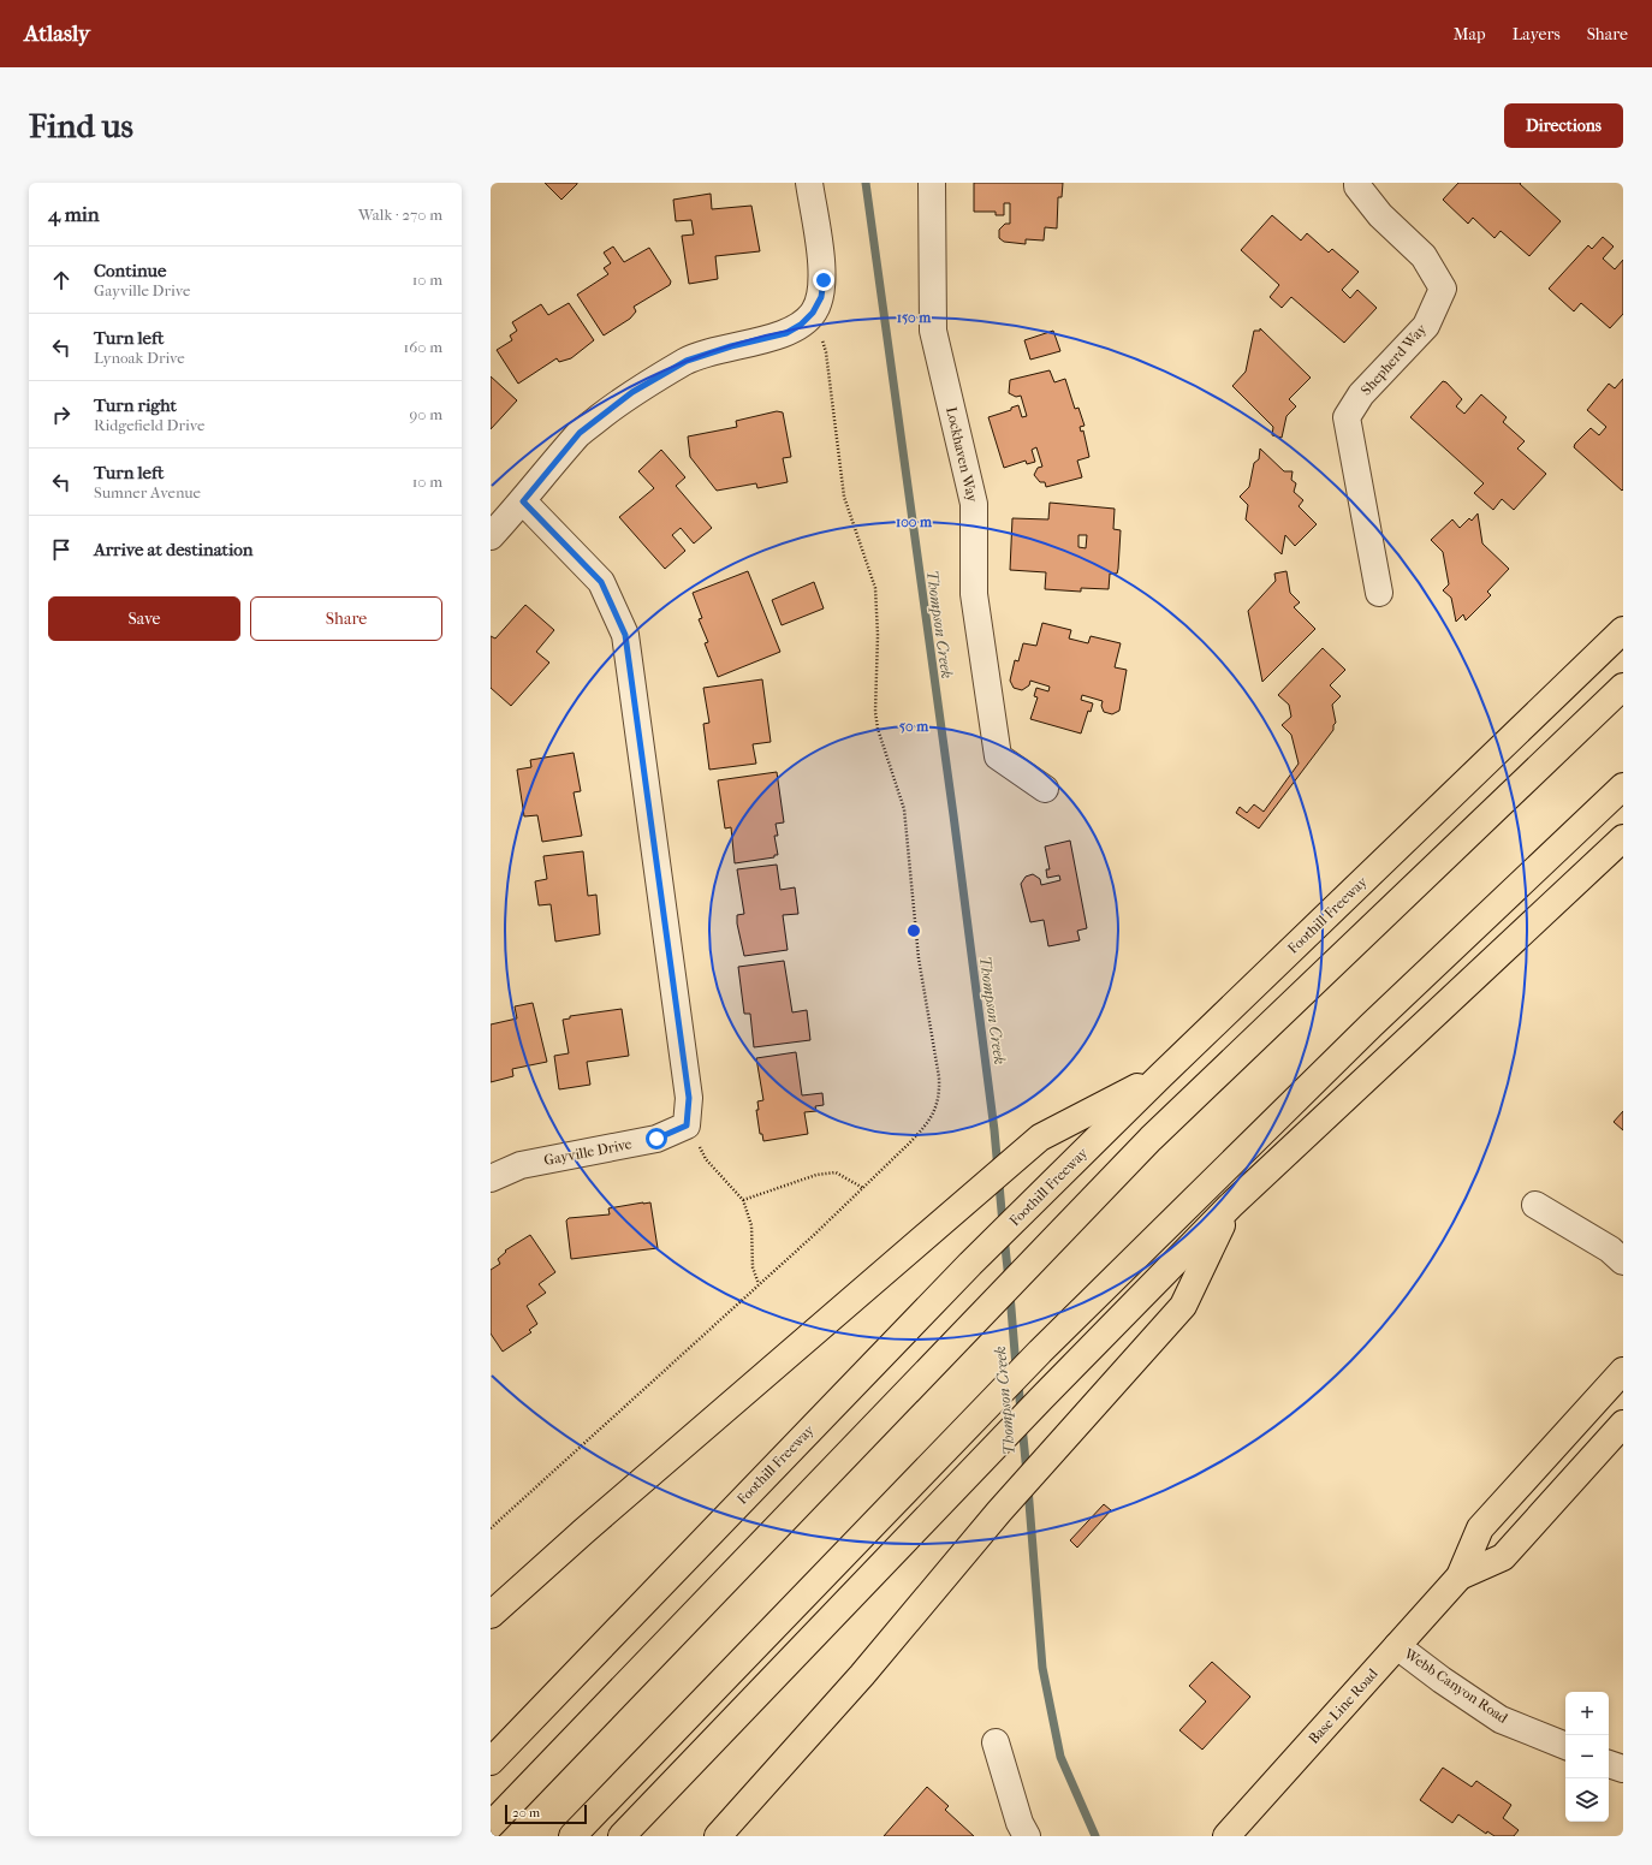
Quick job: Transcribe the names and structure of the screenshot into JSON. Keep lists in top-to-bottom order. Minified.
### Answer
{"streets":{"main road":["Foothill Freeway","Base Line Road"],"street":["Shepherd Way","Lockhaven Way","Gayville Drive","Webb Canyon Road"]},"crossings":[["Webb Canyon Road","Base Line Road"]],"water":["Thompson Creek"],"scale_bar":"20 m","page":{"header":"Atlasly","nav":["Map","Layers","Share"],"buttons":["Directions",["Save","Share"]],"title":"Find us","heading":["4 min","Walk · 270 m"],"list":[["Continue","Gayville Drive","10 m"],["Turn left","Lynoak Drive","160 m"],["Turn right","Ridgefield Drive","90 m"],["Turn left","Sumner Avenue","10 m"],"Arrive at destination"],"map_buttons":["+","−"],"scale":"20 m"},"rings":["150 m","100 m","50 m"]}
